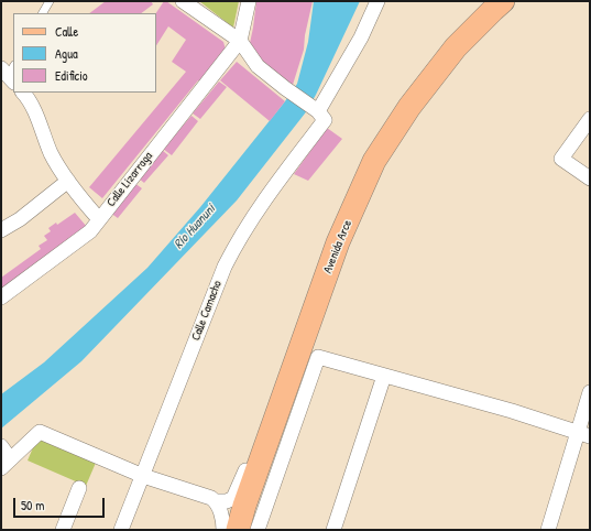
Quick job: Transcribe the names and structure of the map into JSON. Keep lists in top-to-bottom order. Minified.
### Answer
{"streets":{"main road":["Avenida Arce"],"street":["Calle Lizarraga","Calle Camacho"]},"water":["Río Huanuni"],"legend":["Calle","Agua","Edificio"],"scale_bar":"50 m"}
